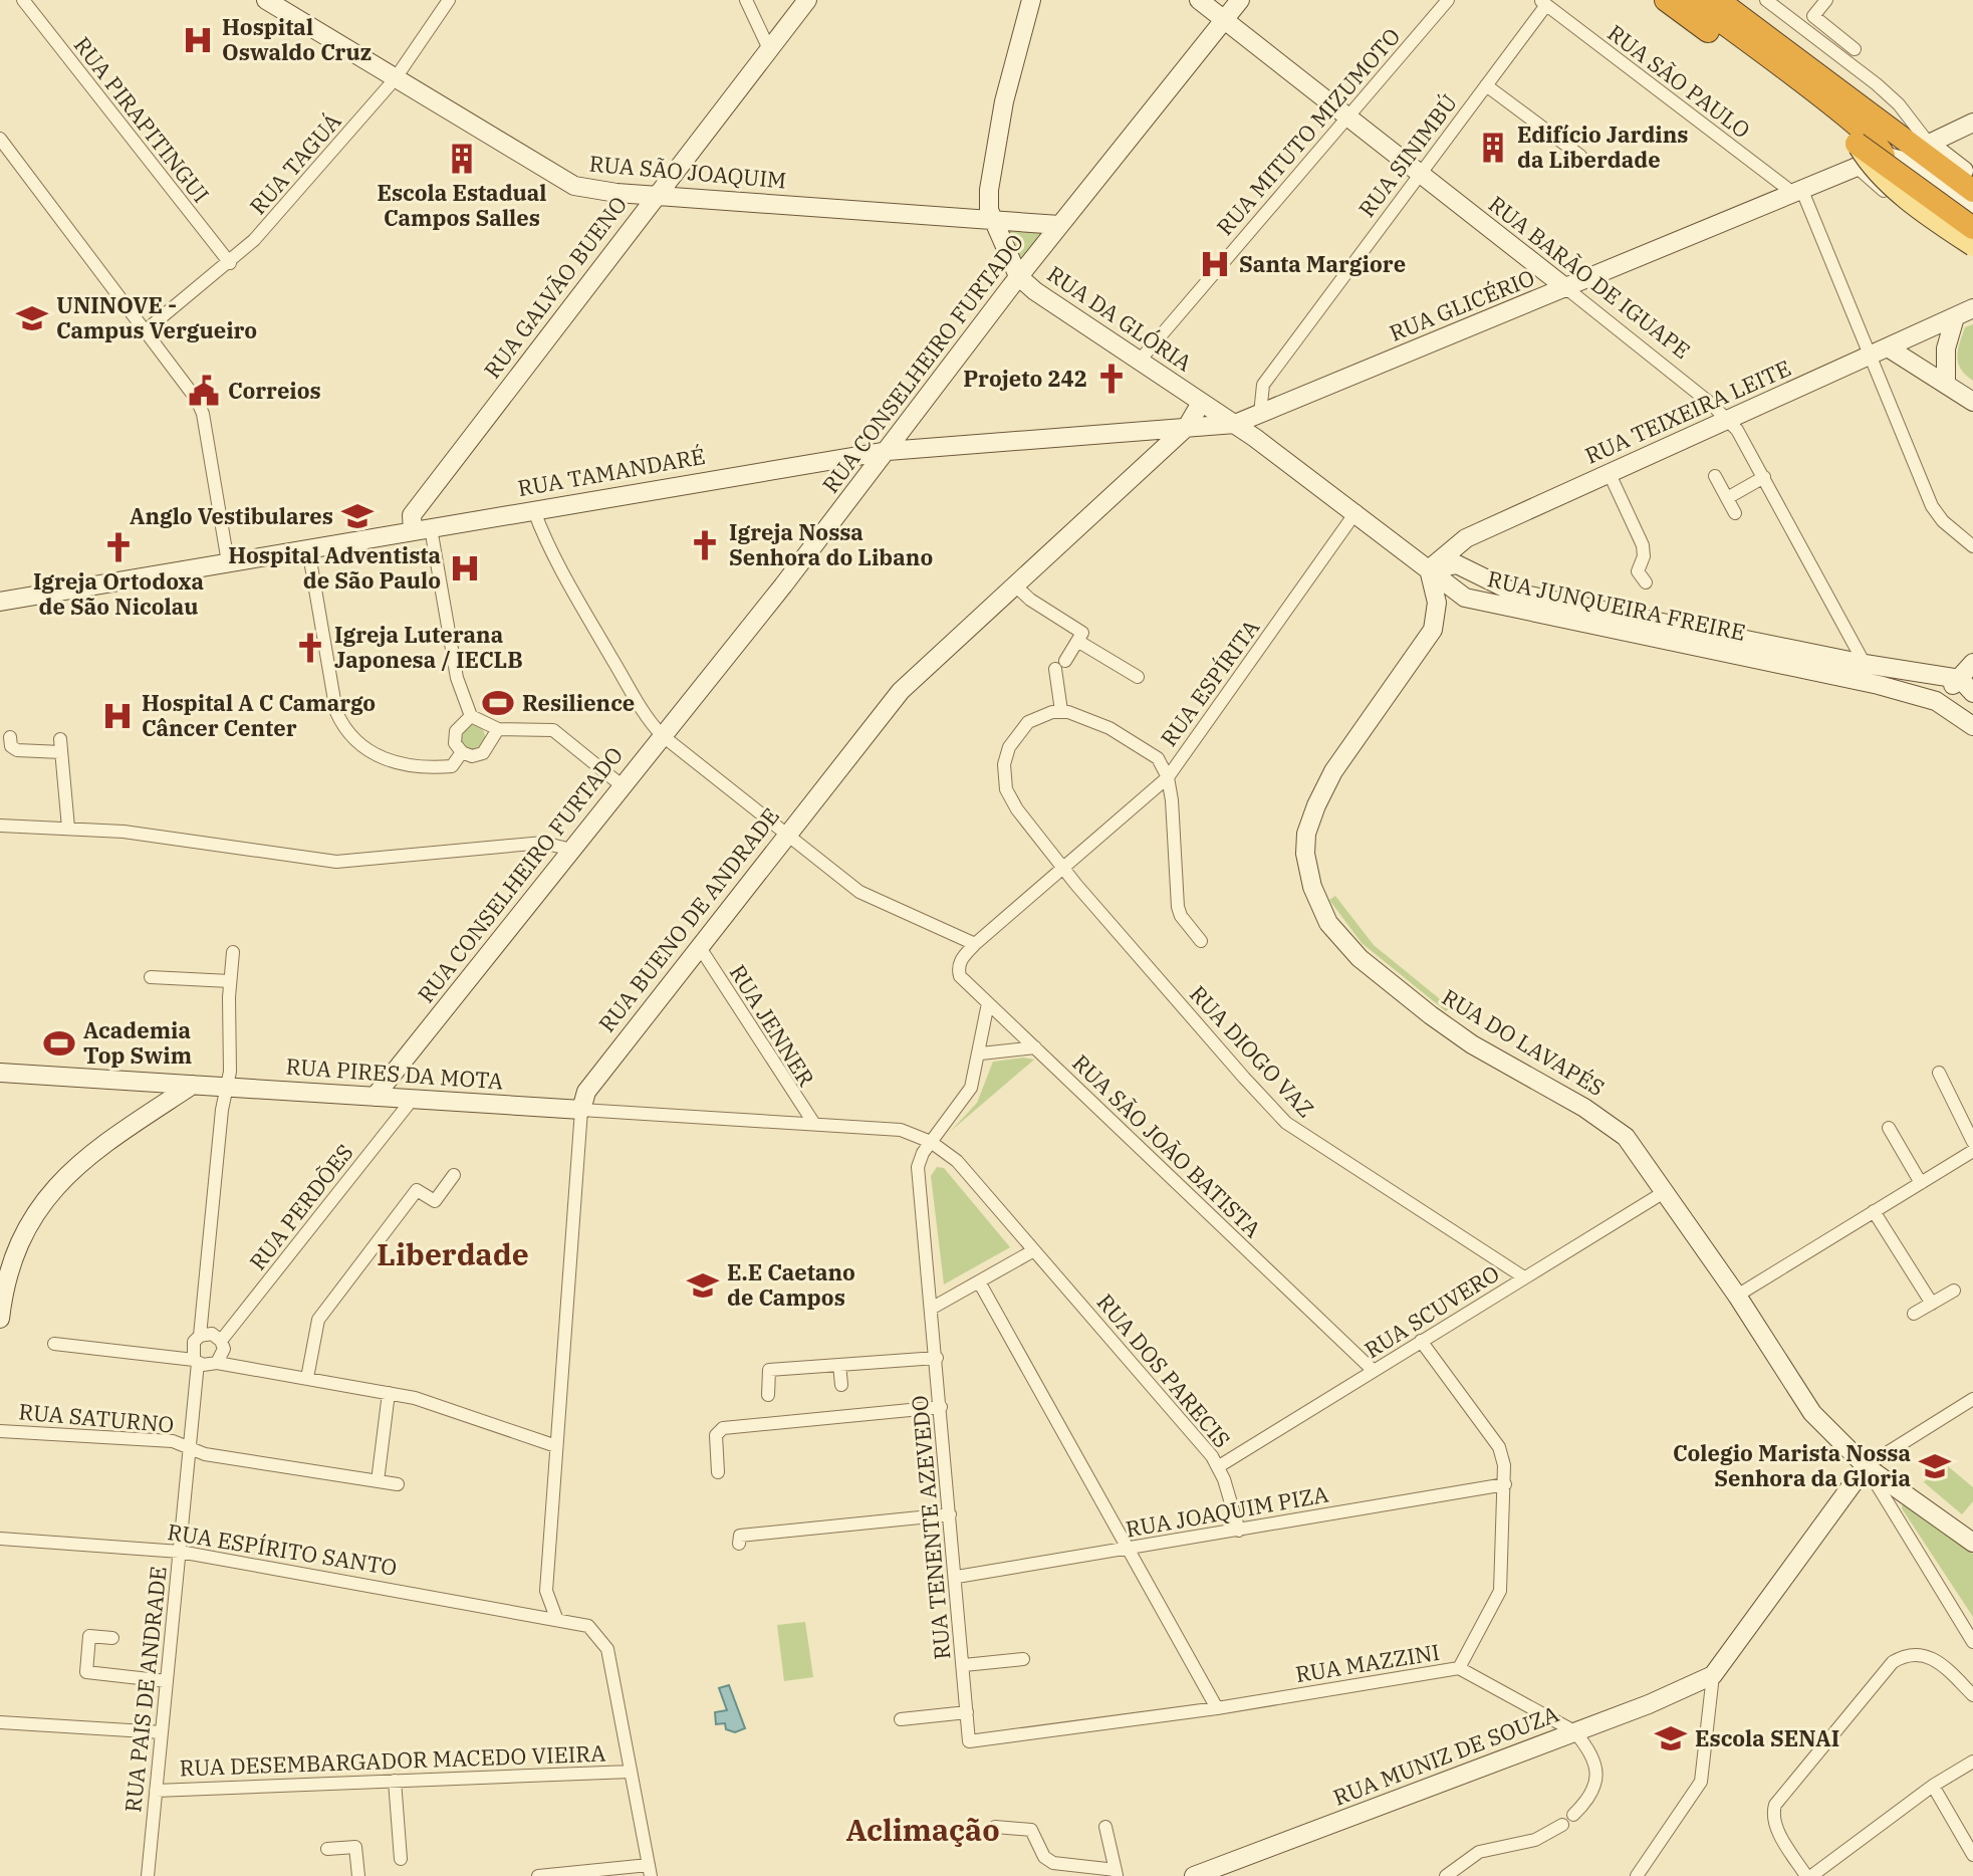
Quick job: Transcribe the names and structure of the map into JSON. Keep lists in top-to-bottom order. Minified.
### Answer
{"streets":{"street":["RUA SÃO PAULO","RUA PIRAPITINGUI","RUA MITUTO MIZUMOTO","RUA SINIMBÚ","RUA TAGUÁ","RUA SÃO JOAQUIM","RUA BARÃO DE IGUAPE","RUA GALVÃO BUENO","RUA GLICÉRIO","RUA DA GLÓRIA","RUA CONSELHEIRO FURTADO","RUA TEIXEIRA LEITE","RUA TAMANDARÉ","RUA JUNQUEIRA FREIRE","RUA ESPÍRITA","RUA BUENO DE ANDRADE","RUA JENNER","RUA DO LAVAPÉS","RUA DIOGO VAZ","RUA PIRES DA MOTA","RUA SÃO JOÃO BATISTA","RUA PERDÕES","RUA SCUVERO","RUA DOS PARECIS","RUA SATURNO","RUA JOAQUIM PIZA","RUA TENENTE AZEVEDO","RUA ESPÍRITO SANTO","RUA MAZZINI","RUA PAIS DE ANDRADE","RUA MUNIZ DE SOUZA","RUA DESEMBARGADOR MACEDO VIEIRA"]},"crossings":[["RUA SÃO PAULO","RUA SINIMBÚ"],["RUA SÃO PAULO","RUA GLICÉRIO"],["RUA PIRAPITINGUI","RUA TAGUÁ"],["RUA MITUTO MIZUMOTO","RUA BARÃO DE IGUAPE"],["RUA MITUTO MIZUMOTO","RUA DA GLÓRIA"],["RUA SINIMBÚ","RUA BARÃO DE IGUAPE"],["RUA SINIMBÚ","RUA GLICÉRIO"],["RUA TAGUÁ","RUA SÃO JOAQUIM"],["RUA SÃO JOAQUIM","RUA GALVÃO BUENO"],["RUA SÃO JOAQUIM","RUA DA GLÓRIA"],["RUA SÃO JOAQUIM","RUA CONSELHEIRO FURTADO"],["RUA BARÃO DE IGUAPE","RUA GLICÉRIO"],["RUA BARÃO DE IGUAPE","RUA CONSELHEIRO FURTADO"],["RUA BARÃO DE IGUAPE","RUA TEIXEIRA LEITE"],["RUA BARÃO DE IGUAPE","RUA JUNQUEIRA FREIRE"],["RUA GALVÃO BUENO","RUA TAMANDARÉ"],["RUA GLICÉRIO","RUA DA GLÓRIA"],["RUA GLICÉRIO","RUA TAMANDARÉ"],["RUA DA GLÓRIA","RUA CONSELHEIRO FURTADO"],["RUA DA GLÓRIA","RUA TAMANDARÉ"],["RUA DA GLÓRIA","RUA BUENO DE ANDRADE"],["RUA CONSELHEIRO FURTADO","RUA TAMANDARÉ"],["RUA CONSELHEIRO FURTADO","RUA PIRES DA MOTA"],["RUA TEIXEIRA LEITE","RUA JUNQUEIRA FREIRE"],["RUA TEIXEIRA LEITE","RUA DO LAVAPÉS"],["RUA TAMANDARÉ","RUA BUENO DE ANDRADE"],["RUA JUNQUEIRA FREIRE","RUA DO LAVAPÉS"],["RUA BUENO DE ANDRADE","RUA JENNER"],["RUA BUENO DE ANDRADE","RUA PIRES DA MOTA"],["RUA BUENO DE ANDRADE","RUA ESPÍRITO SANTO"],["RUA JENNER","RUA PIRES DA MOTA"],["RUA DO LAVAPÉS","RUA SCUVERO"],["RUA DIOGO VAZ","RUA SCUVERO"],["RUA PIRES DA MOTA","RUA PERDÕES"],["RUA PIRES DA MOTA","RUA DOS PARECIS"],["RUA PIRES DA MOTA","RUA TENENTE AZEVEDO"],["RUA SÃO JOÃO BATISTA","RUA SCUVERO"],["RUA PERDÕES","RUA PAIS DE ANDRADE"],["RUA SCUVERO","RUA DOS PARECIS"],["RUA SCUVERO","RUA MAZZINI"],["RUA DOS PARECIS","RUA JOAQUIM PIZA"],["RUA DOS PARECIS","RUA TENENTE AZEVEDO"],["RUA SATURNO","RUA PAIS DE ANDRADE"],["RUA JOAQUIM PIZA","RUA TENENTE AZEVEDO"],["RUA JOAQUIM PIZA","RUA MAZZINI"],["RUA TENENTE AZEVEDO","RUA MAZZINI"],["RUA ESPÍRITO SANTO","RUA PAIS DE ANDRADE"],["RUA ESPÍRITO SANTO","RUA DESEMBARGADOR MACEDO VIEIRA"],["RUA PAIS DE ANDRADE","RUA DESEMBARGADOR MACEDO VIEIRA"]],"districts":["Liberdade","Aclimação"],"places":{"hospital":["Hospital Oswaldo Cruz","Santa Margiore","Hospital Adventista de São Paulo","Hospital A C Camargo Câncer Center"],"building":["Edifício Jardins da Liberdade","Escola Estadual Campos Salles"],"school or university":["UNINOVE - Campus Vergueiro","Anglo Vestibulares","E.E Caetano de Campos","Colegio Marista Nossa Senhora da Gloria","Escola SENAI"],"church":["Projeto 242","Igreja Nossa Senhora do Libano","Igreja Ortodoxa de São Nicolau","Igreja Luterana Japonesa / IECLB"],"public building":["Correios"],"sports":["Resilience","Academia Top Swim"]}}
